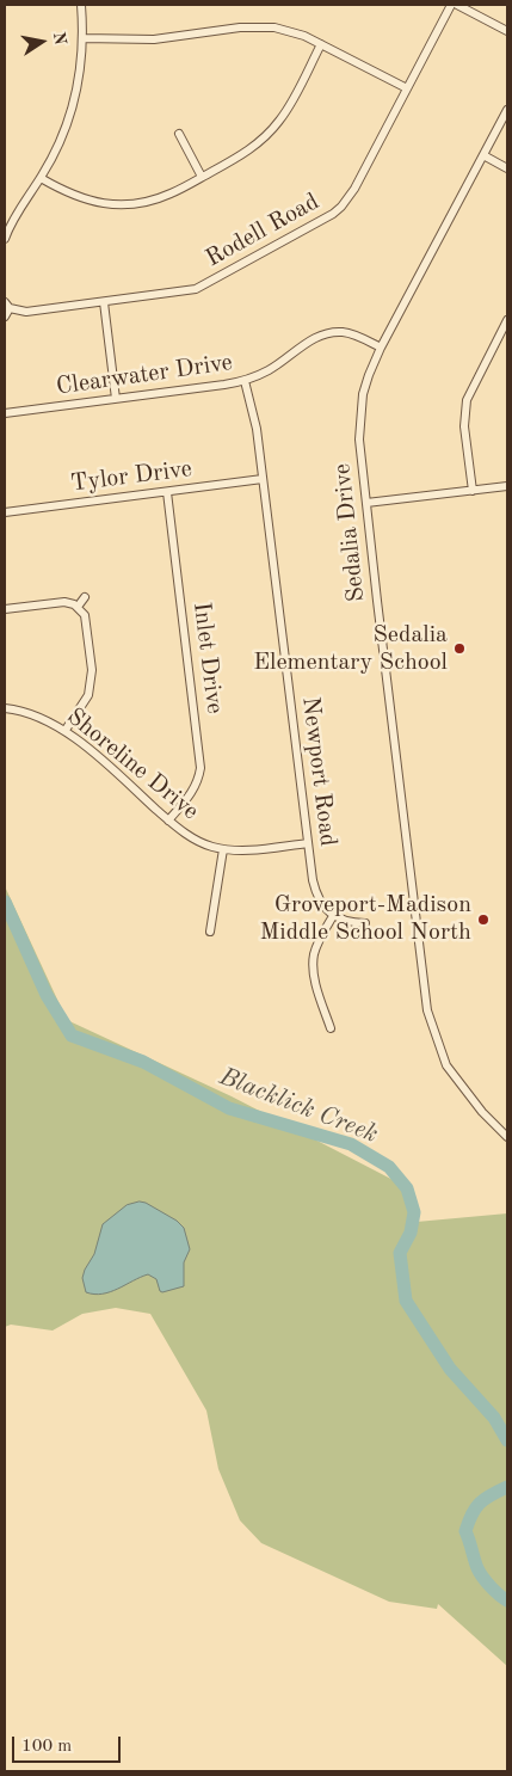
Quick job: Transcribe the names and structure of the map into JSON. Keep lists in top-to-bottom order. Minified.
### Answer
{"streets":{"street":["Rodell Road","Clearwater Drive","Tylor Drive","Sedalia Drive","Inlet Drive","Shoreline Drive","Newport Road"]},"crossings":[["Clearwater Drive","Sedalia Drive"],["Clearwater Drive","Newport Road"],["Tylor Drive","Inlet Drive"],["Tylor Drive","Newport Road"],["Inlet Drive","Shoreline Drive"],["Shoreline Drive","Newport Road"]],"water":["Blacklick Creek"],"places":["Sedalia Elementary School","Groveport-Madison Middle School North"],"scale_bar":"100 m","north":"right"}
